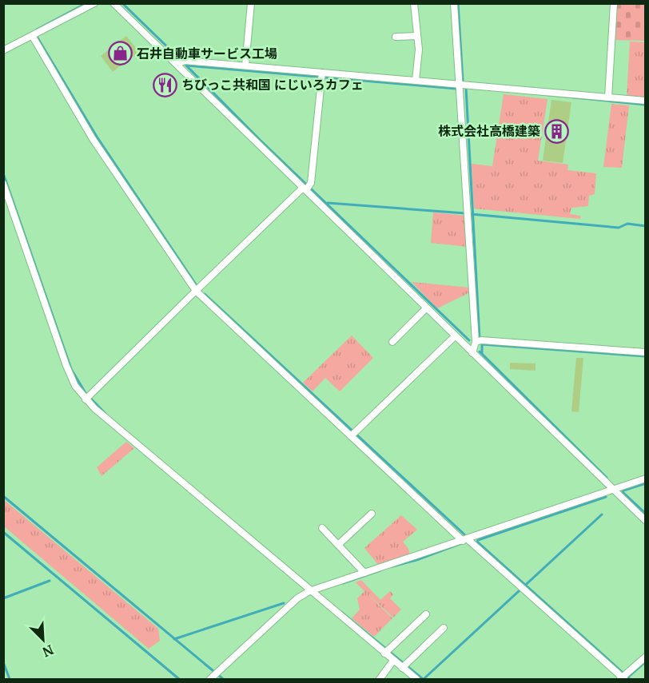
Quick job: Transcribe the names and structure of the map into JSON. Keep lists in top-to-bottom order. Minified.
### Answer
{"places":{"shop":["石井自動車サービス工場"],"restaurant":["ちびっこ共和国 にじいろカフェ"],"building":["株式会社高橋建築"]},"north":"bottom right"}
